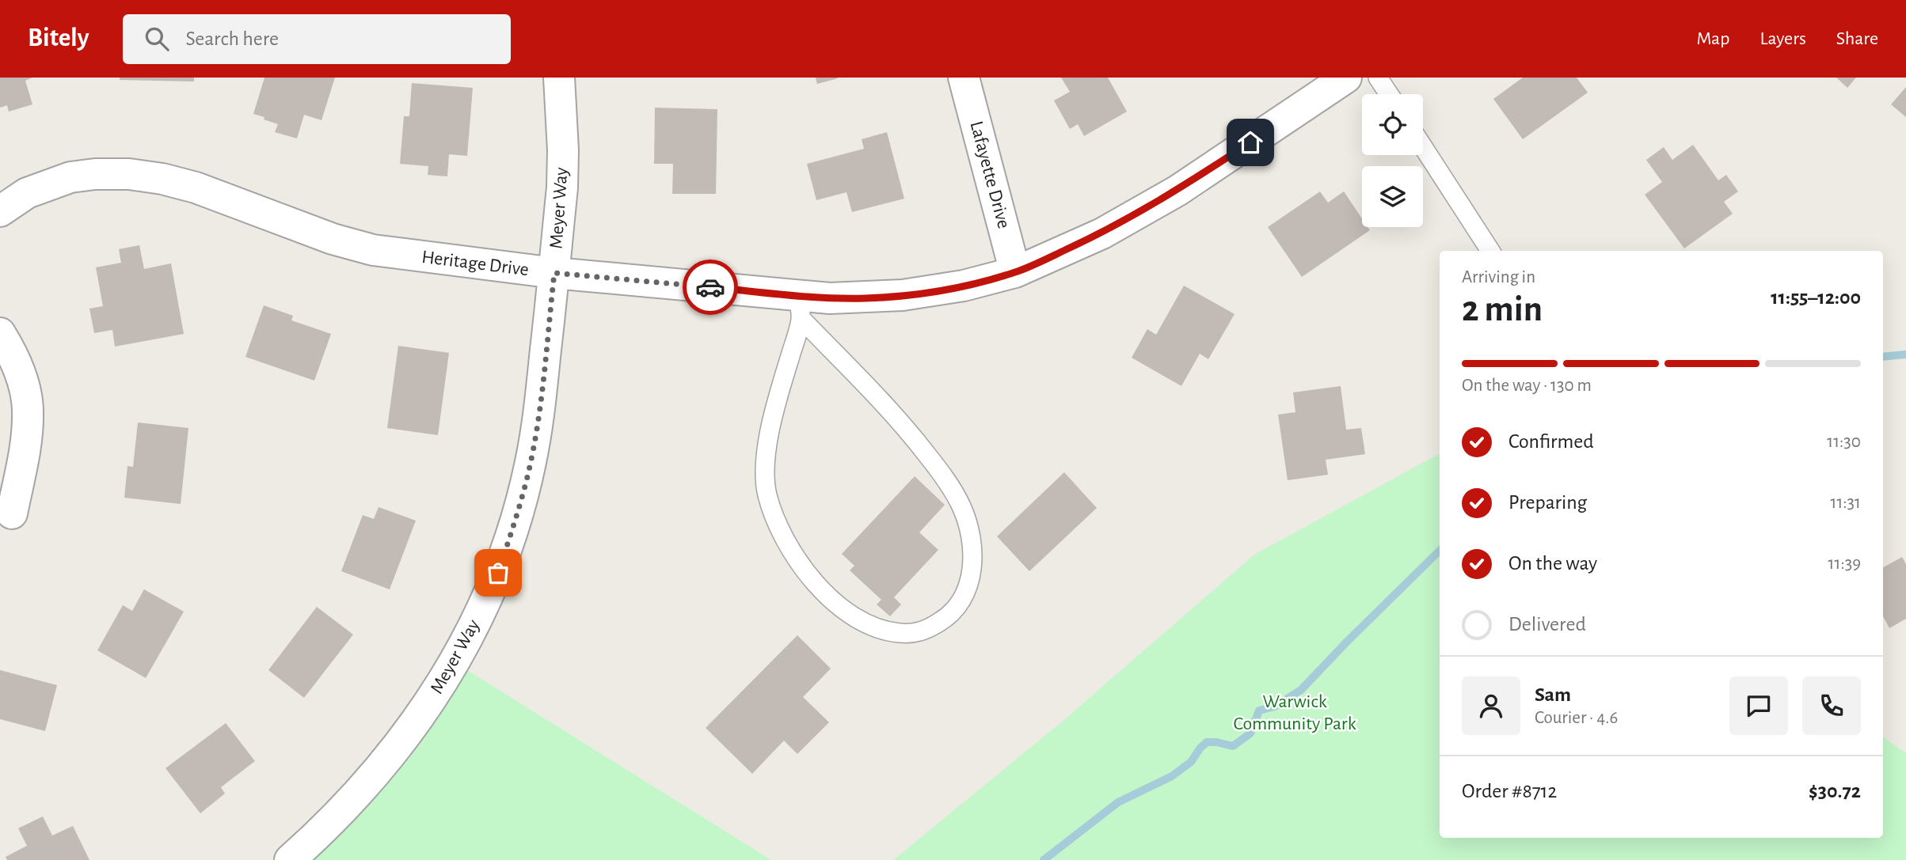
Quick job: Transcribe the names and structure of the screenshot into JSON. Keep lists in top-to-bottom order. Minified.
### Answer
{"streets":{"street":["Lafayette Drive","Meyer Way","Heritage Drive"]},"crossings":[["Lafayette Drive","Heritage Drive"],["Meyer Way","Heritage Drive"]],"parks":["Warwick Community Park"],"page":{"header":"Bitely","search":"Search here","nav":["Map","Layers","Share"],"heading":["2 min","Arriving in","11:55–12:00"],"panel":["Sam","Courier · 4.6","Order #8712","$30.72"],"bar":"On the way · 130 m","list":[["Confirmed","11:30"],["Preparing","11:31"],["On the way","11:39"],"Delivered"]}}
